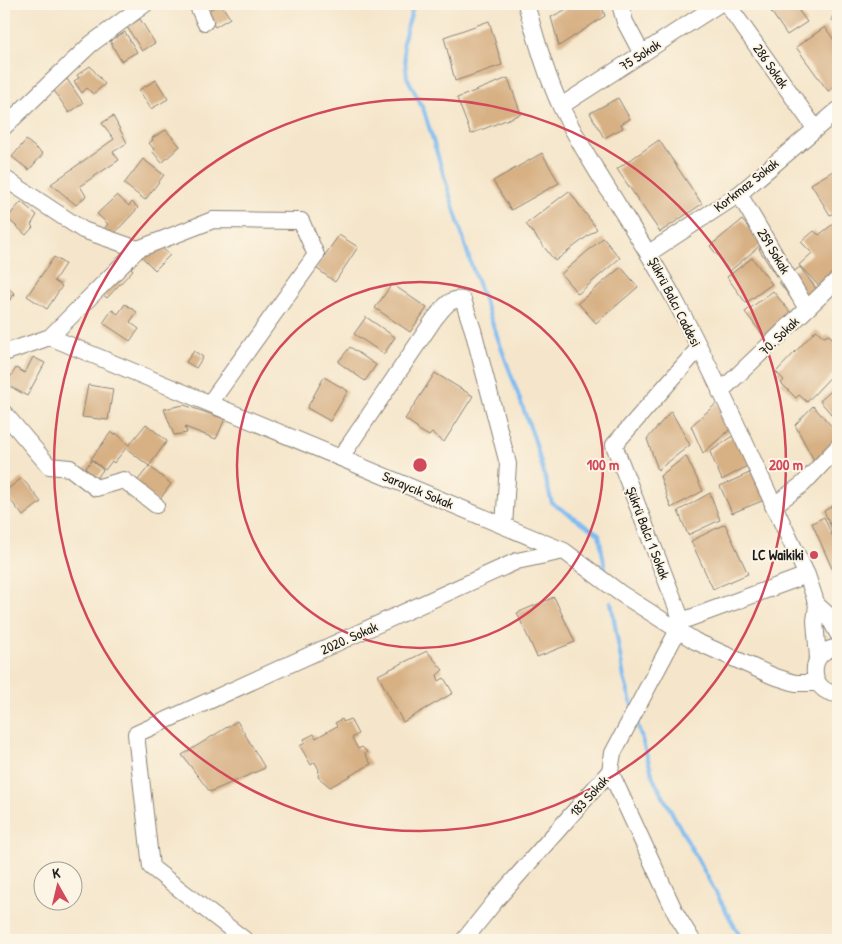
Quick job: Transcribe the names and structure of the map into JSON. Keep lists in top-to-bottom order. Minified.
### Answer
{"streets":{"street":["75 Sokak","286 Sokak","Korkmaz Sokak","259 Sokak","Şükrü Balcı Caddesi","70. Sokak","Saraycık Sokak","Şükrü Balcı 1 Sokak","2020. Sokak","183 Sokak"]},"crossings":[["75 Sokak","Şükrü Balcı Caddesi"],["286 Sokak","Korkmaz Sokak"],["Korkmaz Sokak","259 Sokak"],["Korkmaz Sokak","Şükrü Balcı Caddesi"],["259 Sokak","70. Sokak"],["Şükrü Balcı Caddesi","70. Sokak"],["Şükrü Balcı Caddesi","Saraycık Sokak"],["Şükrü Balcı Caddesi","Şükrü Balcı 1 Sokak"],["Saraycık Sokak","Şükrü Balcı 1 Sokak"],["Saraycık Sokak","2020. Sokak"],["Saraycık Sokak","183 Sokak"],["Şükrü Balcı 1 Sokak","183 Sokak"]],"places":["LC Waikiki"],"north":"top","rings":["100 m","200 m"]}
